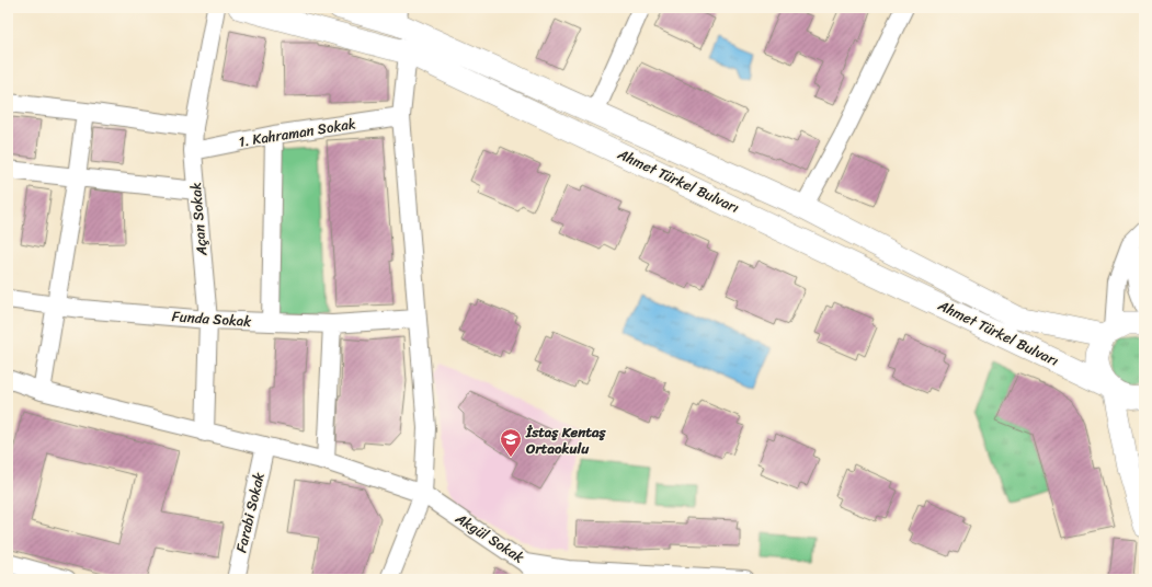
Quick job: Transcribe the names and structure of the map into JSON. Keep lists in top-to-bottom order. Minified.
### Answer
{"streets":{"main road":["Ahmet Türkel Bulvarı"],"street":["1. Kahraman Sokak","Açan Sokak","Funda Sokak","Farabi Sokak","Akgül Sokak"]},"crossings":[["1. Kahraman Sokak","Açan Sokak"],["Açan Sokak","Funda Sokak"],["Açan Sokak","Akgül Sokak"],["Farabi Sokak","Akgül Sokak"]],"places":{"school or university":["İstaş Kentaş Ortaokulu"]}}
